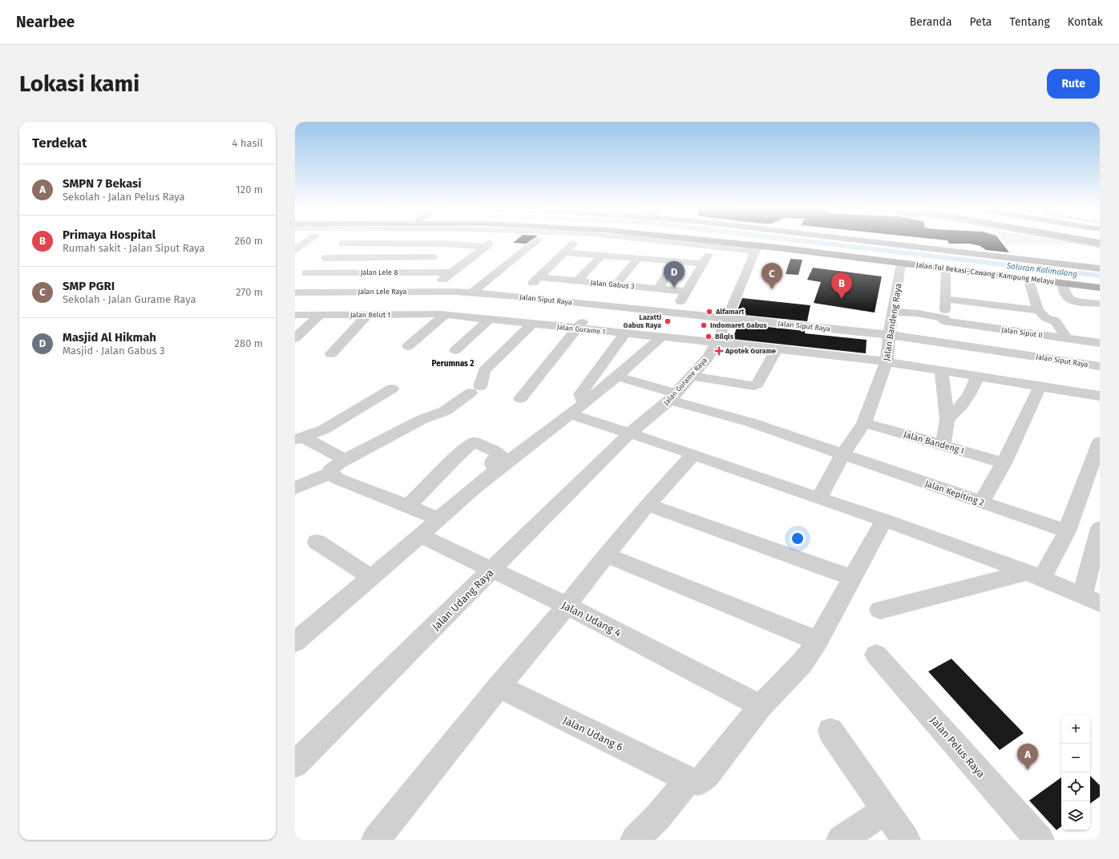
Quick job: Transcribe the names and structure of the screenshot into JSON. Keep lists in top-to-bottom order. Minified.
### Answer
{"streets":{"highway":["Jalan Tol Bekasi–Cawang–Kampung Melayu"],"street":["Jalan Lele 8","Jalan Gabus 3","Jalan Lele Raya","Jalan Siput Raya","Jalan Belut 1","Jalan Bandeng Raya","Jalan Gurame 1","Jalan Siput II","Jalan Gurame Raya","Jalan Bandeng I","Jalan Kepiting 2","Jalan Udang Raya","Jalan Udang 4","Jalan Udang 6","Jalan Pelus Raya"]},"crossings":[["Jalan Lele Raya","Jalan Siput Raya"],["Jalan Siput Raya","Jalan Bandeng Raya"],["Jalan Siput Raya","Jalan Gurame Raya"],["Jalan Belut 1","Jalan Gurame 1"],["Jalan Bandeng Raya","Jalan Gurame 1"],["Jalan Bandeng Raya","Jalan Siput II"],["Jalan Bandeng Raya","Jalan Bandeng I"],["Jalan Bandeng Raya","Jalan Kepiting 2"],["Jalan Gurame 1","Jalan Gurame Raya"],["Jalan Gurame Raya","Jalan Kepiting 2"],["Jalan Gurame Raya","Jalan Udang Raya"],["Jalan Udang Raya","Jalan Udang 4"]],"districts":["Perumnas 2"],"water":["Saluran Kalimalang"],"places":{"other":["Alfamart","Lazatti Gabus Raya","Indomaret Gabus","Bilqis"],"health":["Apotek Gurame"]},"page":{"header":"Nearbee","nav":["Beranda","Peta","Tentang","Kontak"],"buttons":"Rute","title":"Lokasi kami","heading":["Terdekat","4 hasil"],"list":[{"mark":"A","name":"SMPN 7 Bekasi","note":"Sekolah · Jalan Pelus Raya","value":"120 m"},{"mark":"B","name":"Primaya Hospital","note":"Rumah sakit · Jalan Siput Raya","value":"260 m"},{"mark":"C","name":"SMP PGRI","note":"Sekolah · Jalan Gurame Raya","value":"270 m"},{"mark":"D","name":"Masjid Al Hikmah","note":"Masjid · Jalan Gabus 3","value":"280 m"}],"pins":["D","C","B","A"],"map_buttons":["+","−"]}}
